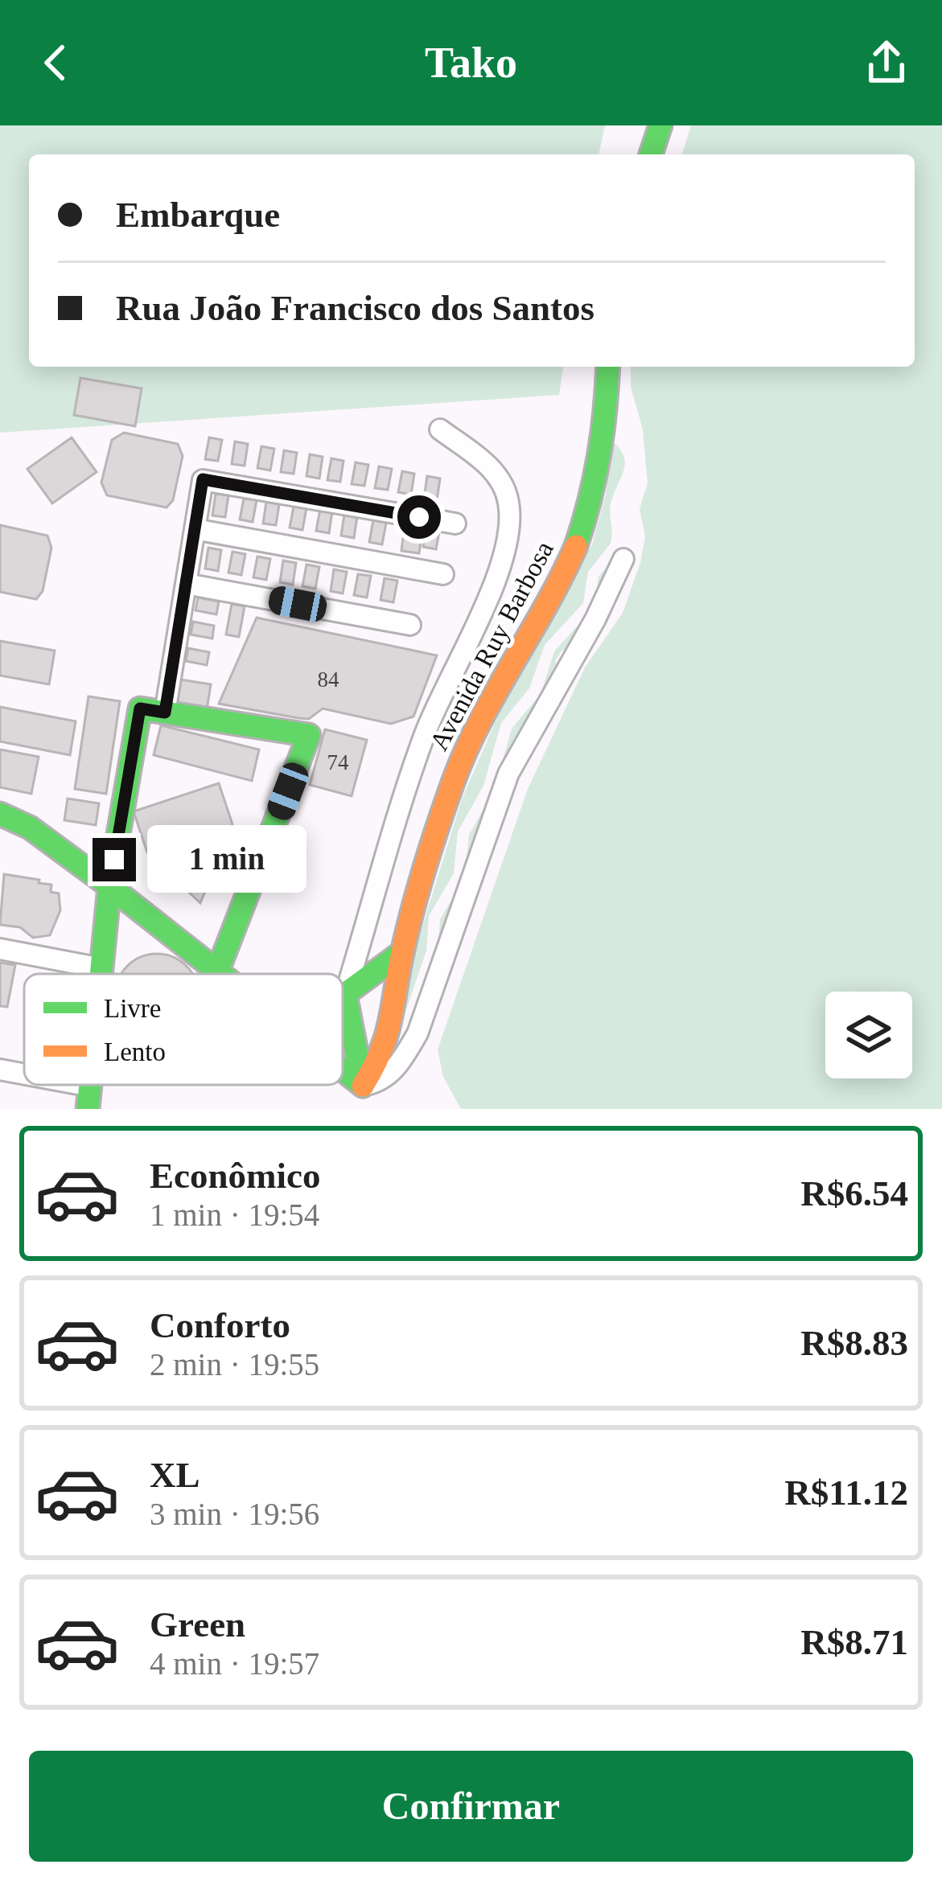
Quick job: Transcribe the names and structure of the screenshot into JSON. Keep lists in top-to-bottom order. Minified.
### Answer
{"streets":{"main road":["Avenida Ruy Barbosa"]},"house_numbers":["84","74"],"legend":["Livre","Lento"],"page":{"header":"Tako","banner":["Embarque","Rua João Francisco dos Santos"],"bubble":"1 min","list":[{"name":"Econômico","note":"1 min · 19:54","value":"R$6.54"},{"name":"Conforto","note":"2 min · 19:55","value":"R$8.83"},{"name":"XL","note":"3 min · 19:56","value":"R$11.12"},{"name":"Green","note":"4 min · 19:57","value":"R$8.71"}],"buttons":"Confirmar"}}
